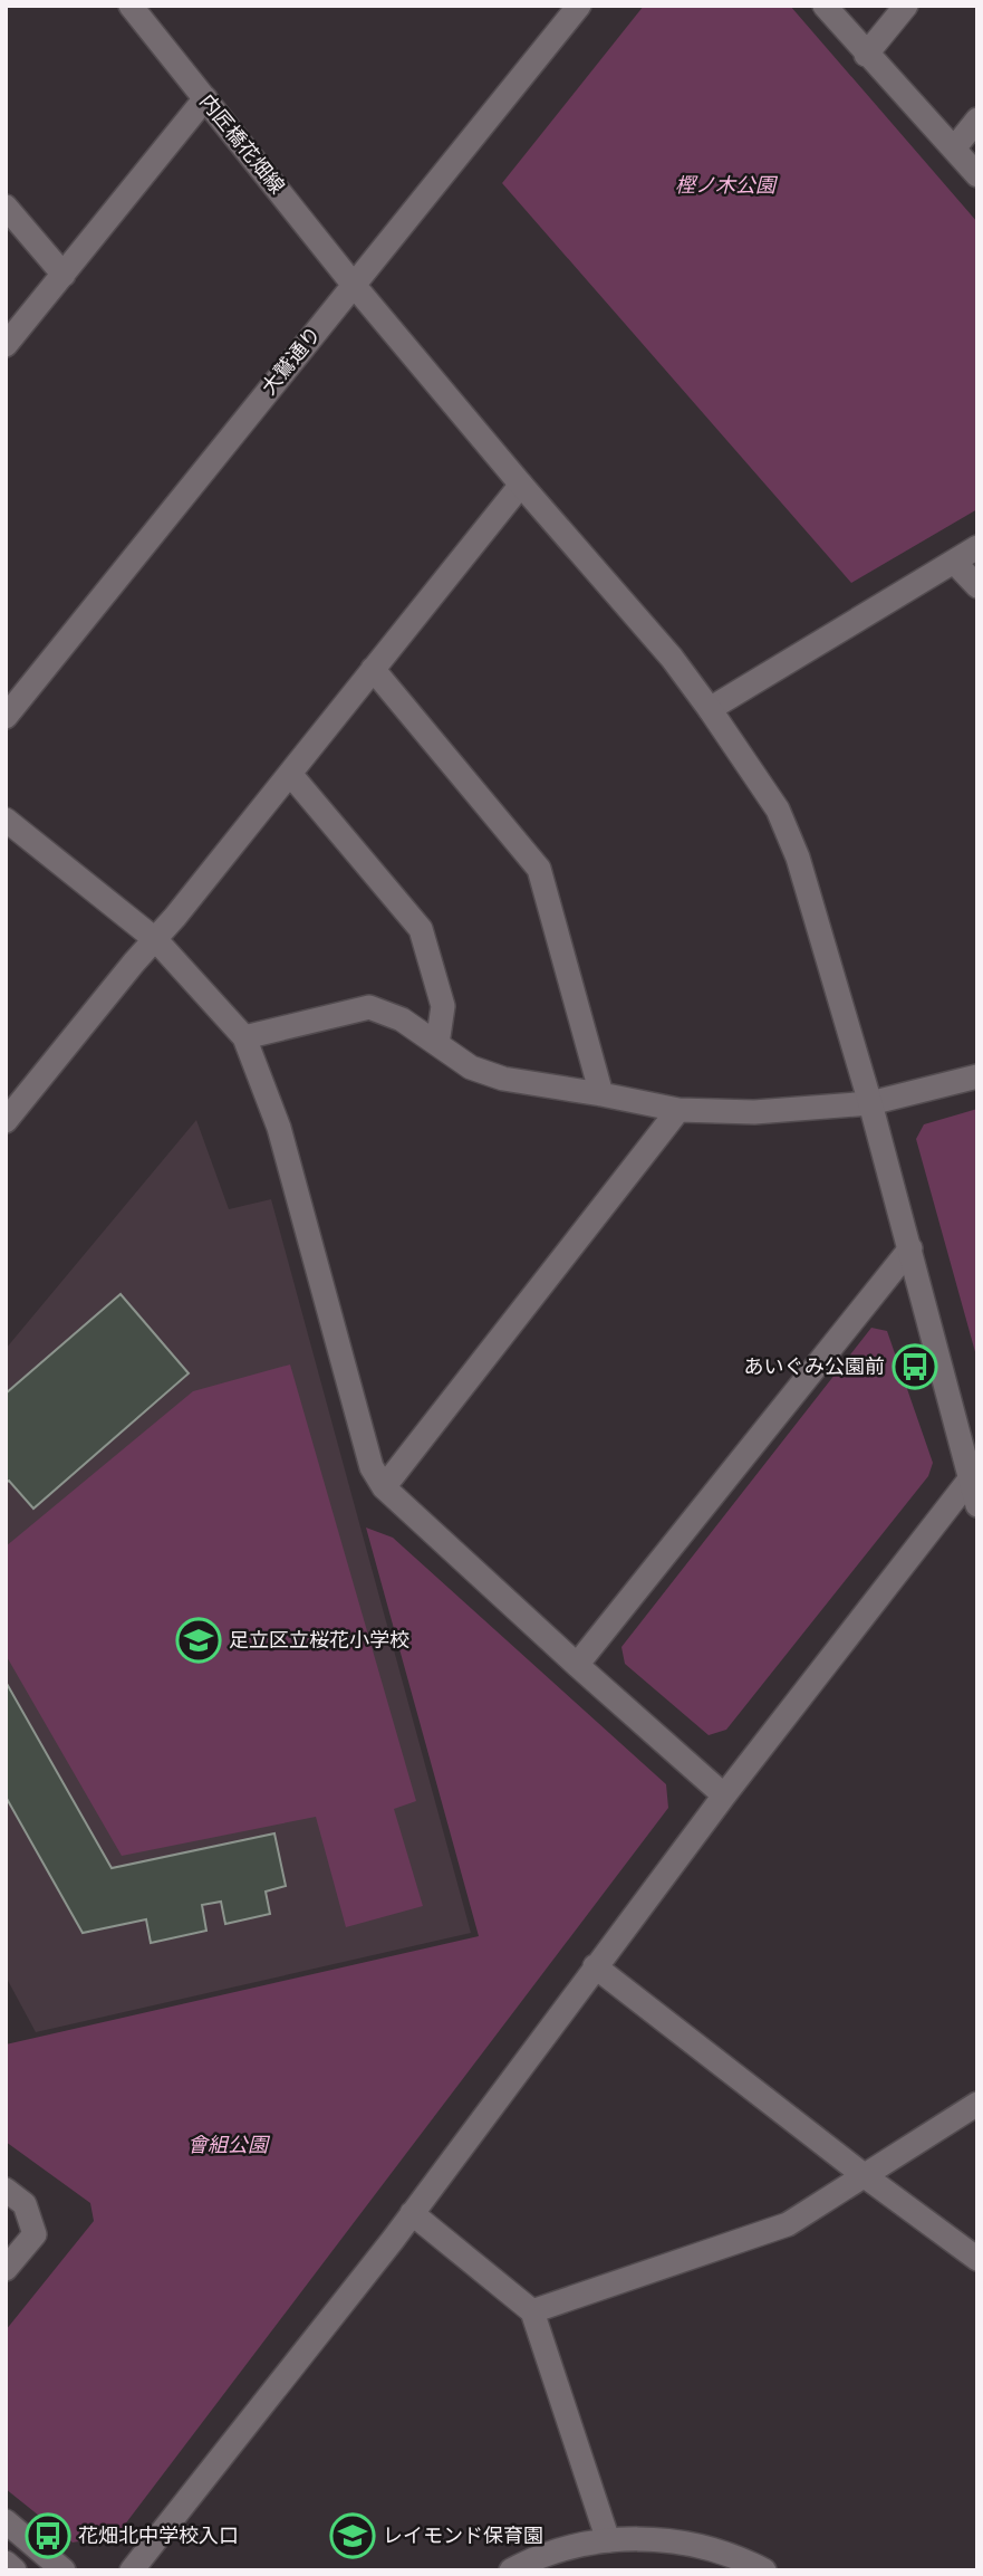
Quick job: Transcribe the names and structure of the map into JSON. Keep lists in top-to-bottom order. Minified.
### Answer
{"streets":{"street":["内匠橋花畑線","大鷲通り"]},"crossings":[["内匠橋花畑線","大鷲通り"]],"parks":["樫ノ木公園","會組公園"],"places":{"bus stop":["あいぐみ公園前","花畑北中学校入口"],"school or university":["足立区立桜花小学校","レイモンド保育園"]}}
